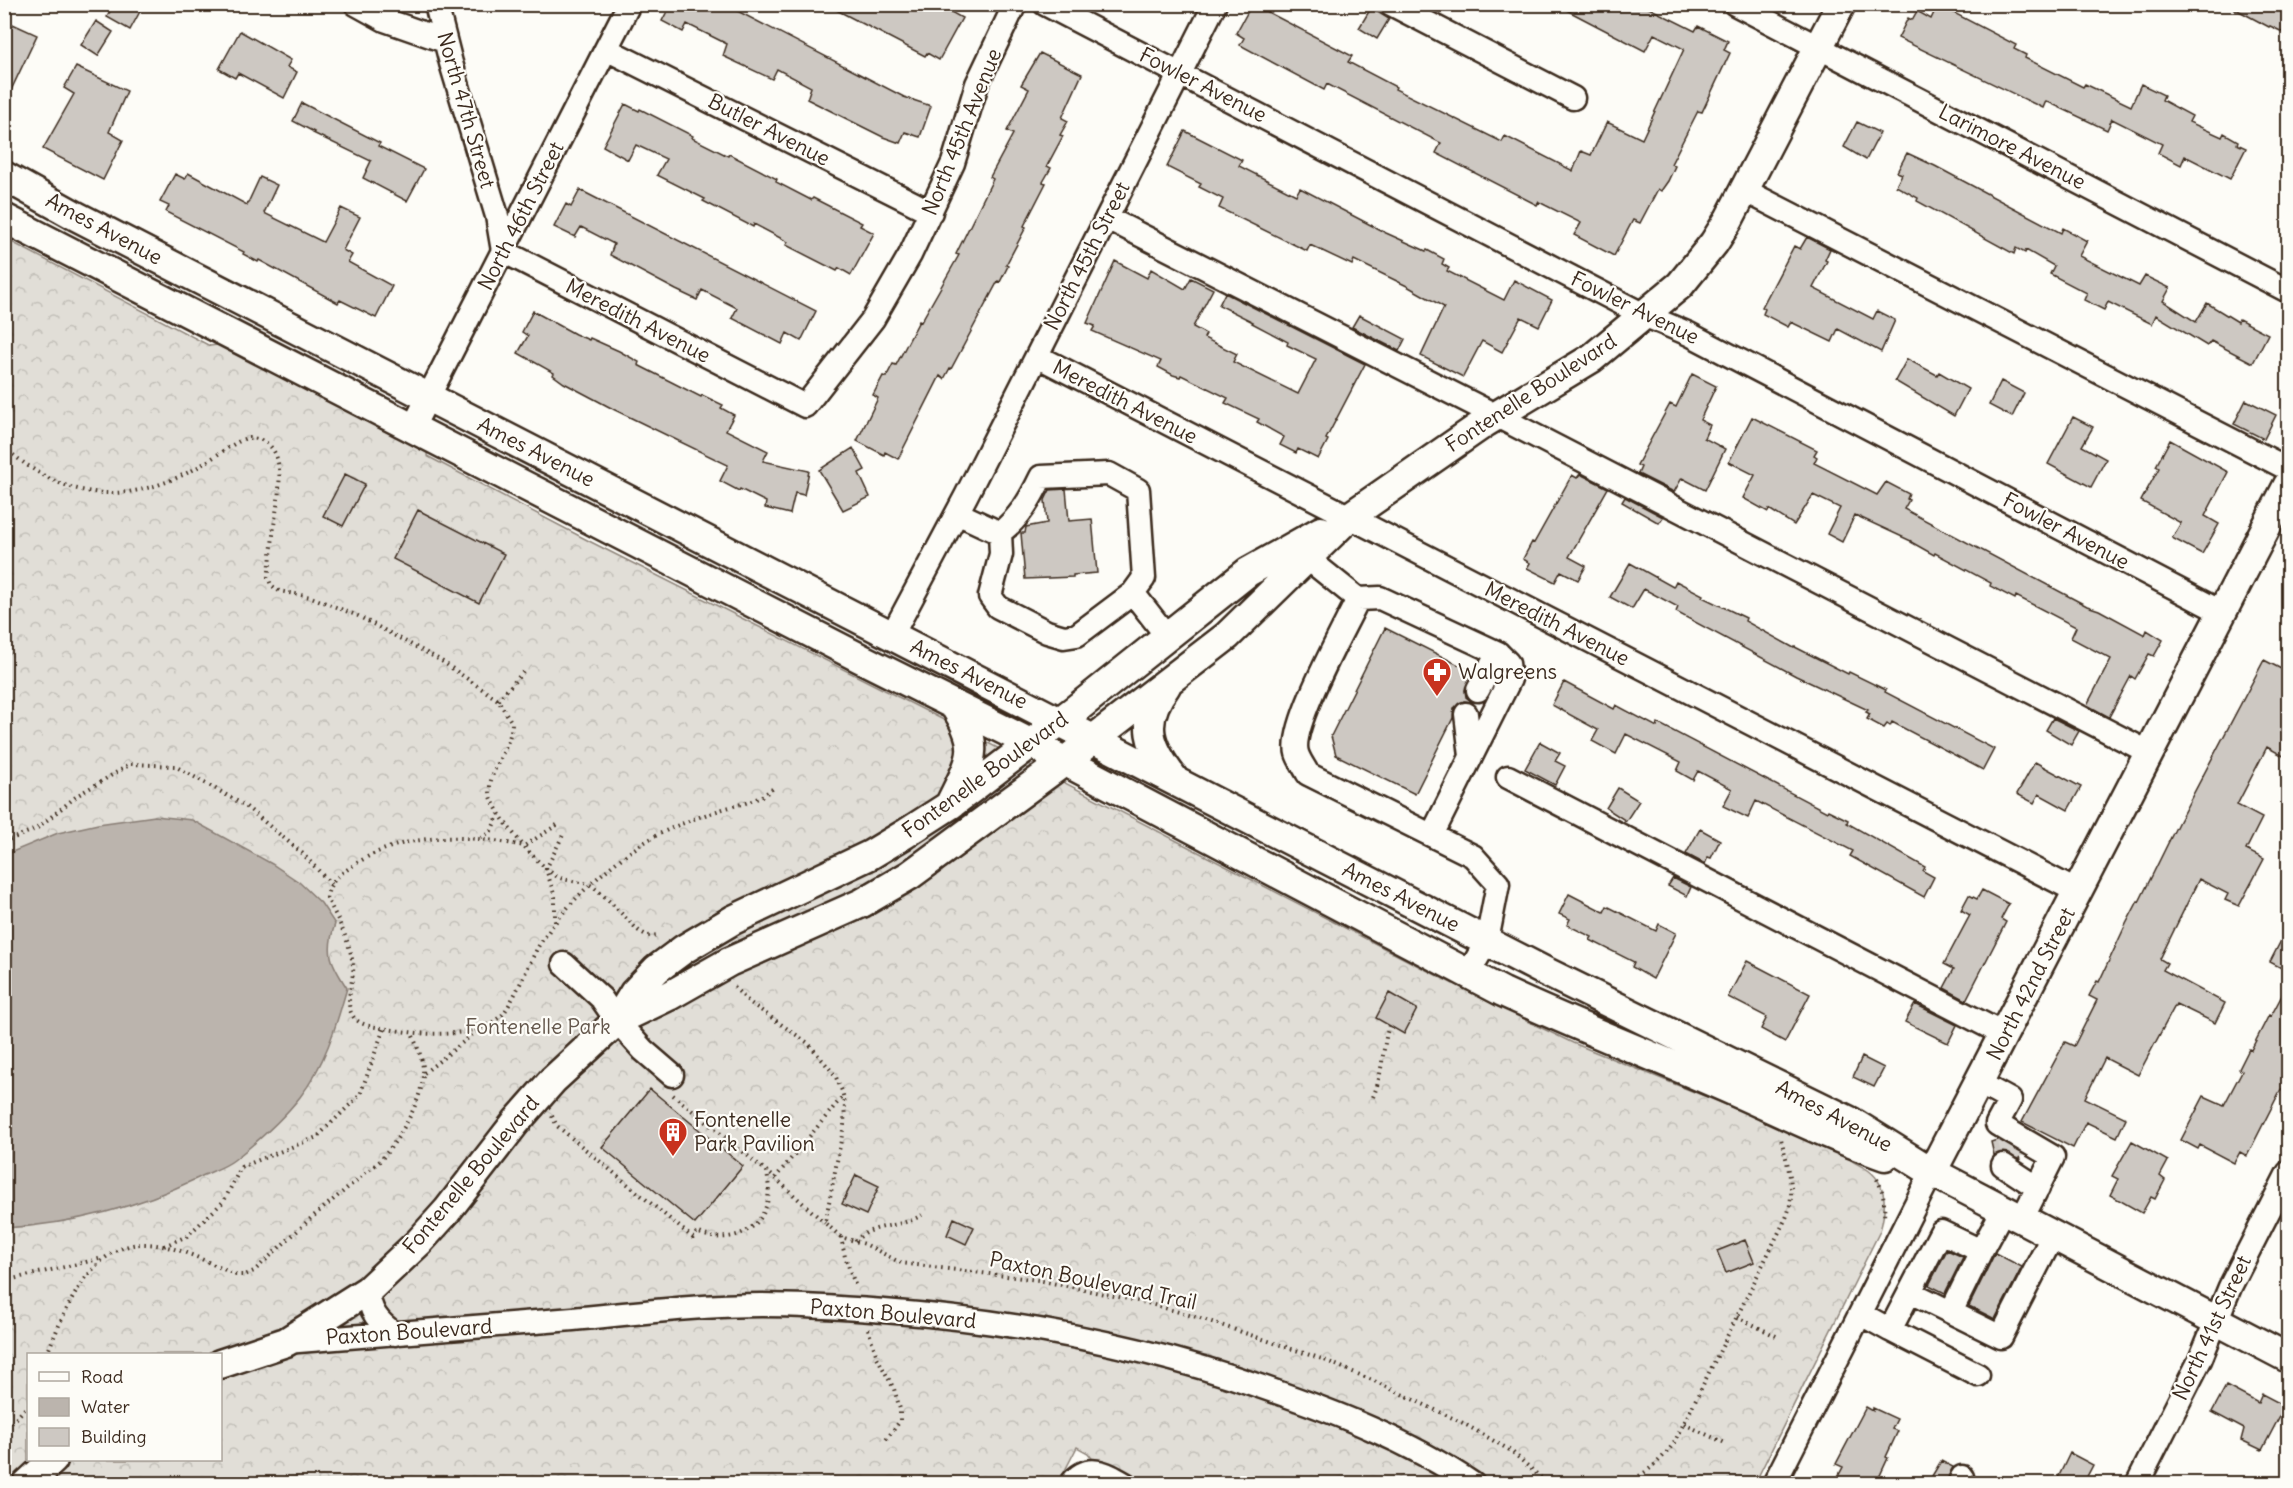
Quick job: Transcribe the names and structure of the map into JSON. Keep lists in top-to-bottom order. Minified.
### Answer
{"streets":{"main road":["Ames Avenue","Fontenelle Boulevard","North 42nd Street"],"street":["Fowler Avenue","North 47th Street","Butler Avenue","North 45th Avenue","Larimore Avenue","North 46th Street","North 45th Street","Meredith Avenue","Paxton Boulevard","North 41st Street"],"path":["Paxton Boulevard Trail"]},"crossings":[["Fowler Avenue","North 45th Street"],["Fowler Avenue","Fontenelle Boulevard"],["Fowler Avenue","North 42nd Street"],["North 47th Street","North 46th Street"],["North 47th Street","Meredith Avenue"],["Butler Avenue","North 45th Avenue"],["Butler Avenue","North 46th Street"],["North 45th Avenue","Meredith Avenue"],["Larimore Avenue","Fontenelle Boulevard"],["North 46th Street","Ames Avenue"],["North 46th Street","Meredith Avenue"],["Ames Avenue","North 45th Street"],["Ames Avenue","Fontenelle Boulevard"],["Ames Avenue","North 42nd Street"],["Ames Avenue","North 41st Street"],["North 45th Street","Meredith Avenue"],["Meredith Avenue","Fontenelle Boulevard"],["Meredith Avenue","North 42nd Street"],["Fontenelle Boulevard","Paxton Boulevard"]],"parks":["Fontenelle Park"],"places":{"pharmacy":["Walgreens"],"building":["Fontenelle Park Pavilion"]},"legend":["Road","Water","Building"]}
